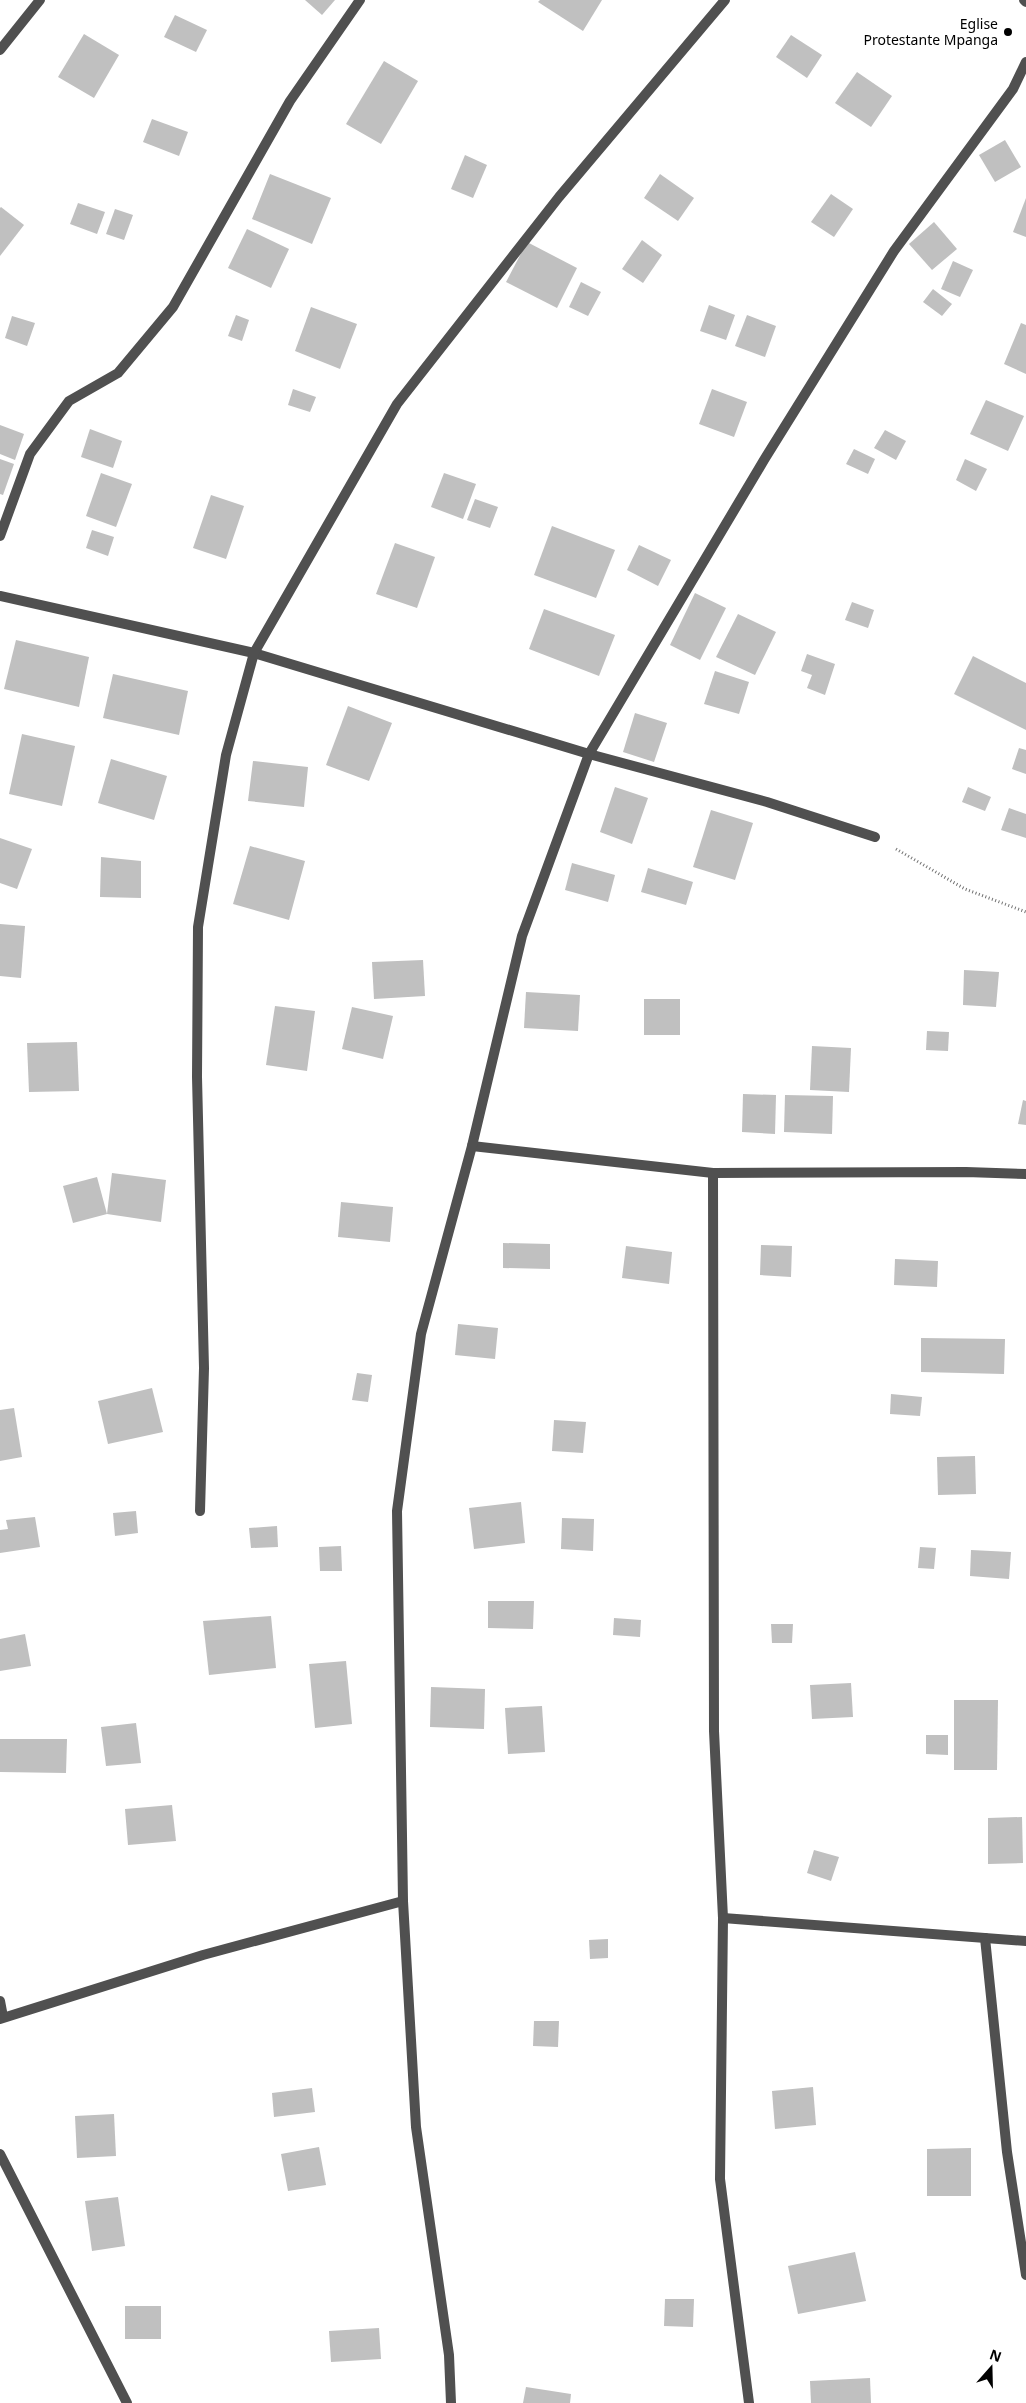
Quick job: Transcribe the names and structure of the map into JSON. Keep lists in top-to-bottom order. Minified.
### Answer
{"places":["Eglise Protestante Mpanga"],"north":"top"}
